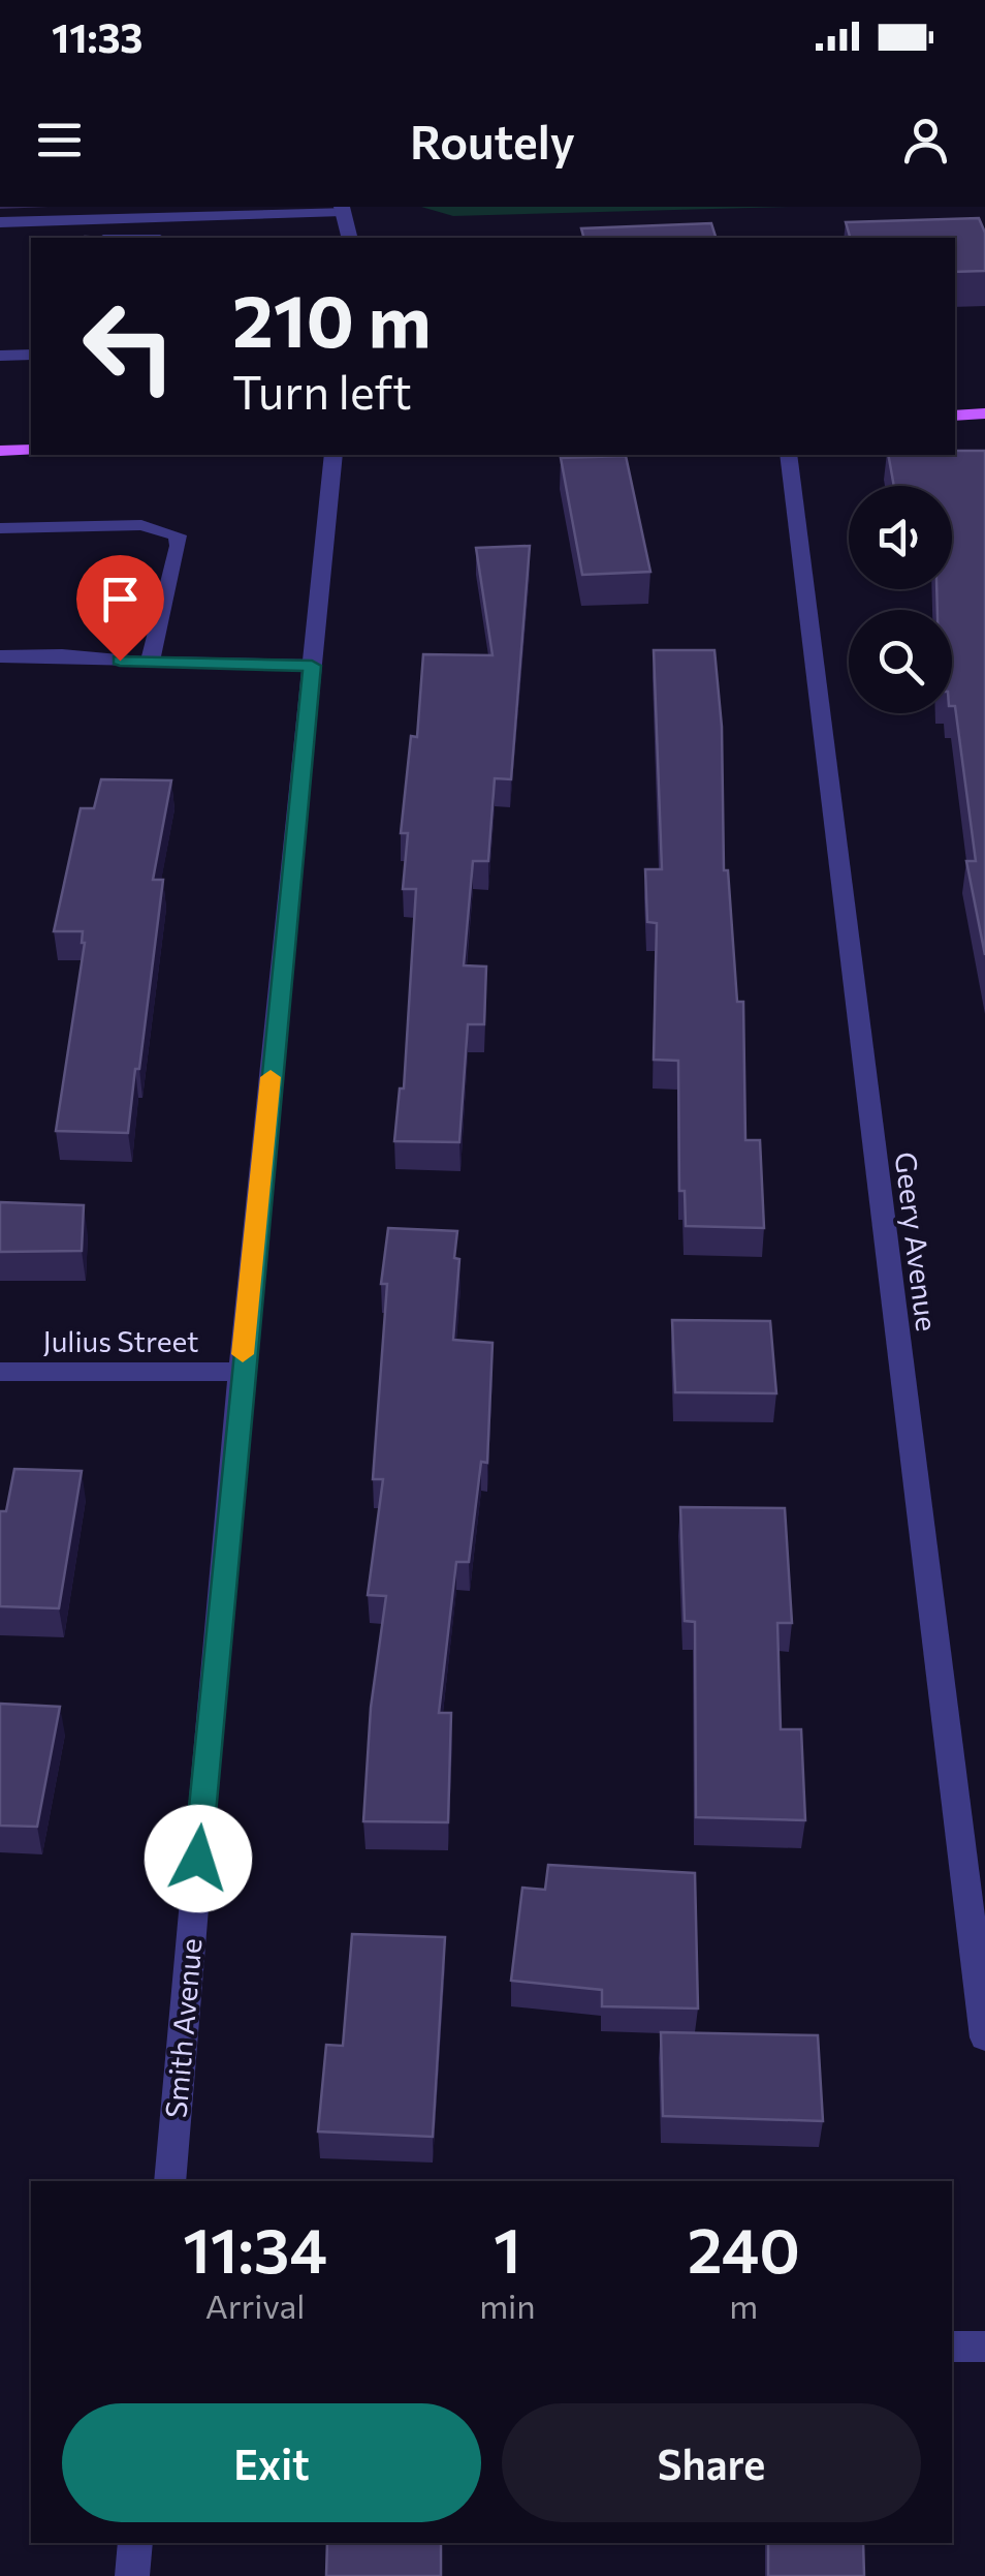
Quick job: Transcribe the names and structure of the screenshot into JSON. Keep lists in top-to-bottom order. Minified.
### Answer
{"streets":{"street":["Geery Avenue","Julius Street","Smith Avenue"]},"crossings":[["Julius Street","Smith Avenue"]],"page":{"status":"11:33","header":"Routely","turn":["210 m","Turn left"],"eta":["11:34","Arrival","1","min","240","m"],"buttons":["Exit","Share"]}}
